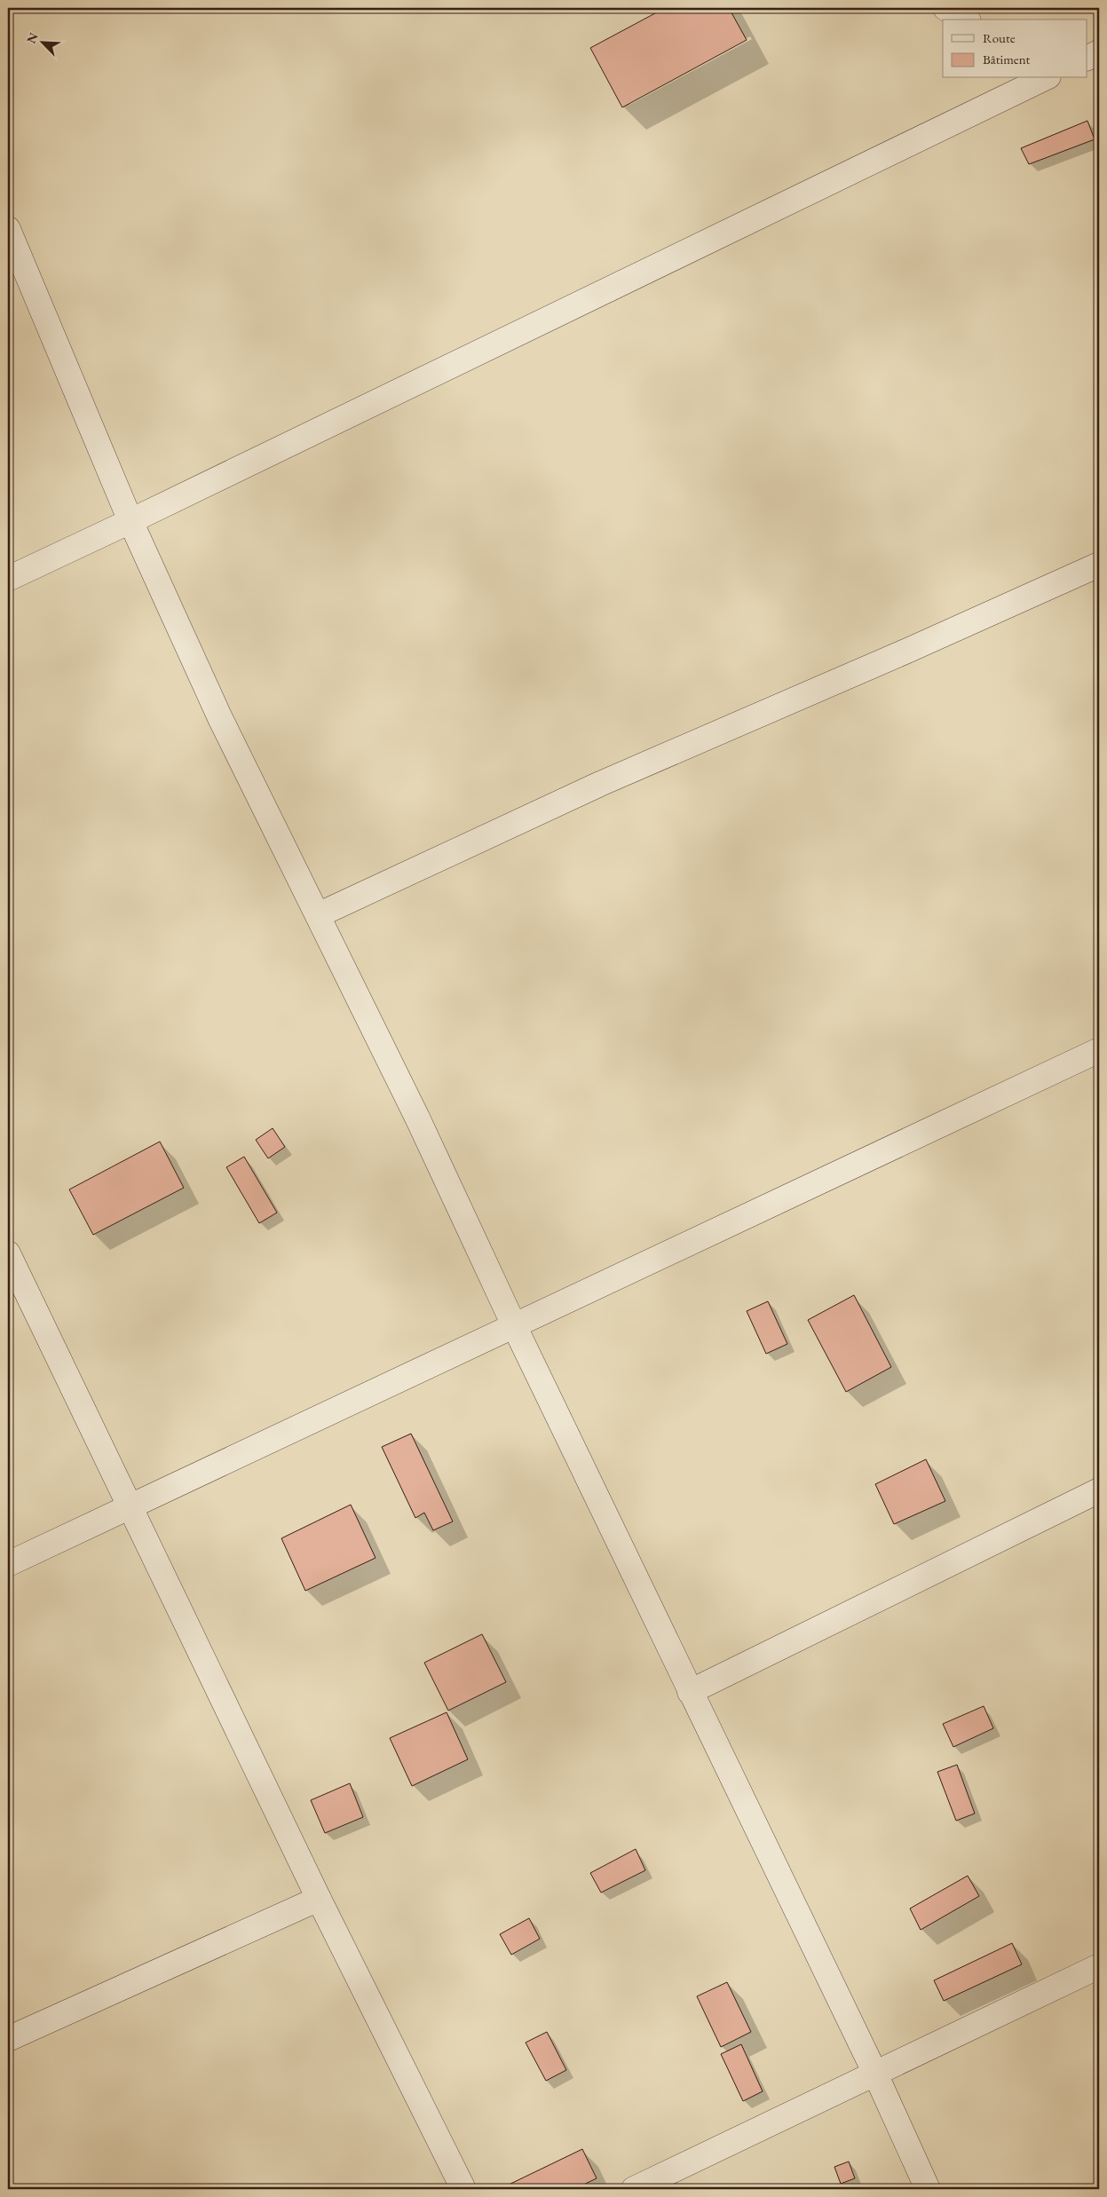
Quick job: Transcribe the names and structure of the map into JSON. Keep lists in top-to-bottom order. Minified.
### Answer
{"legend":["Route","Bâtiment"],"north":"top left"}
